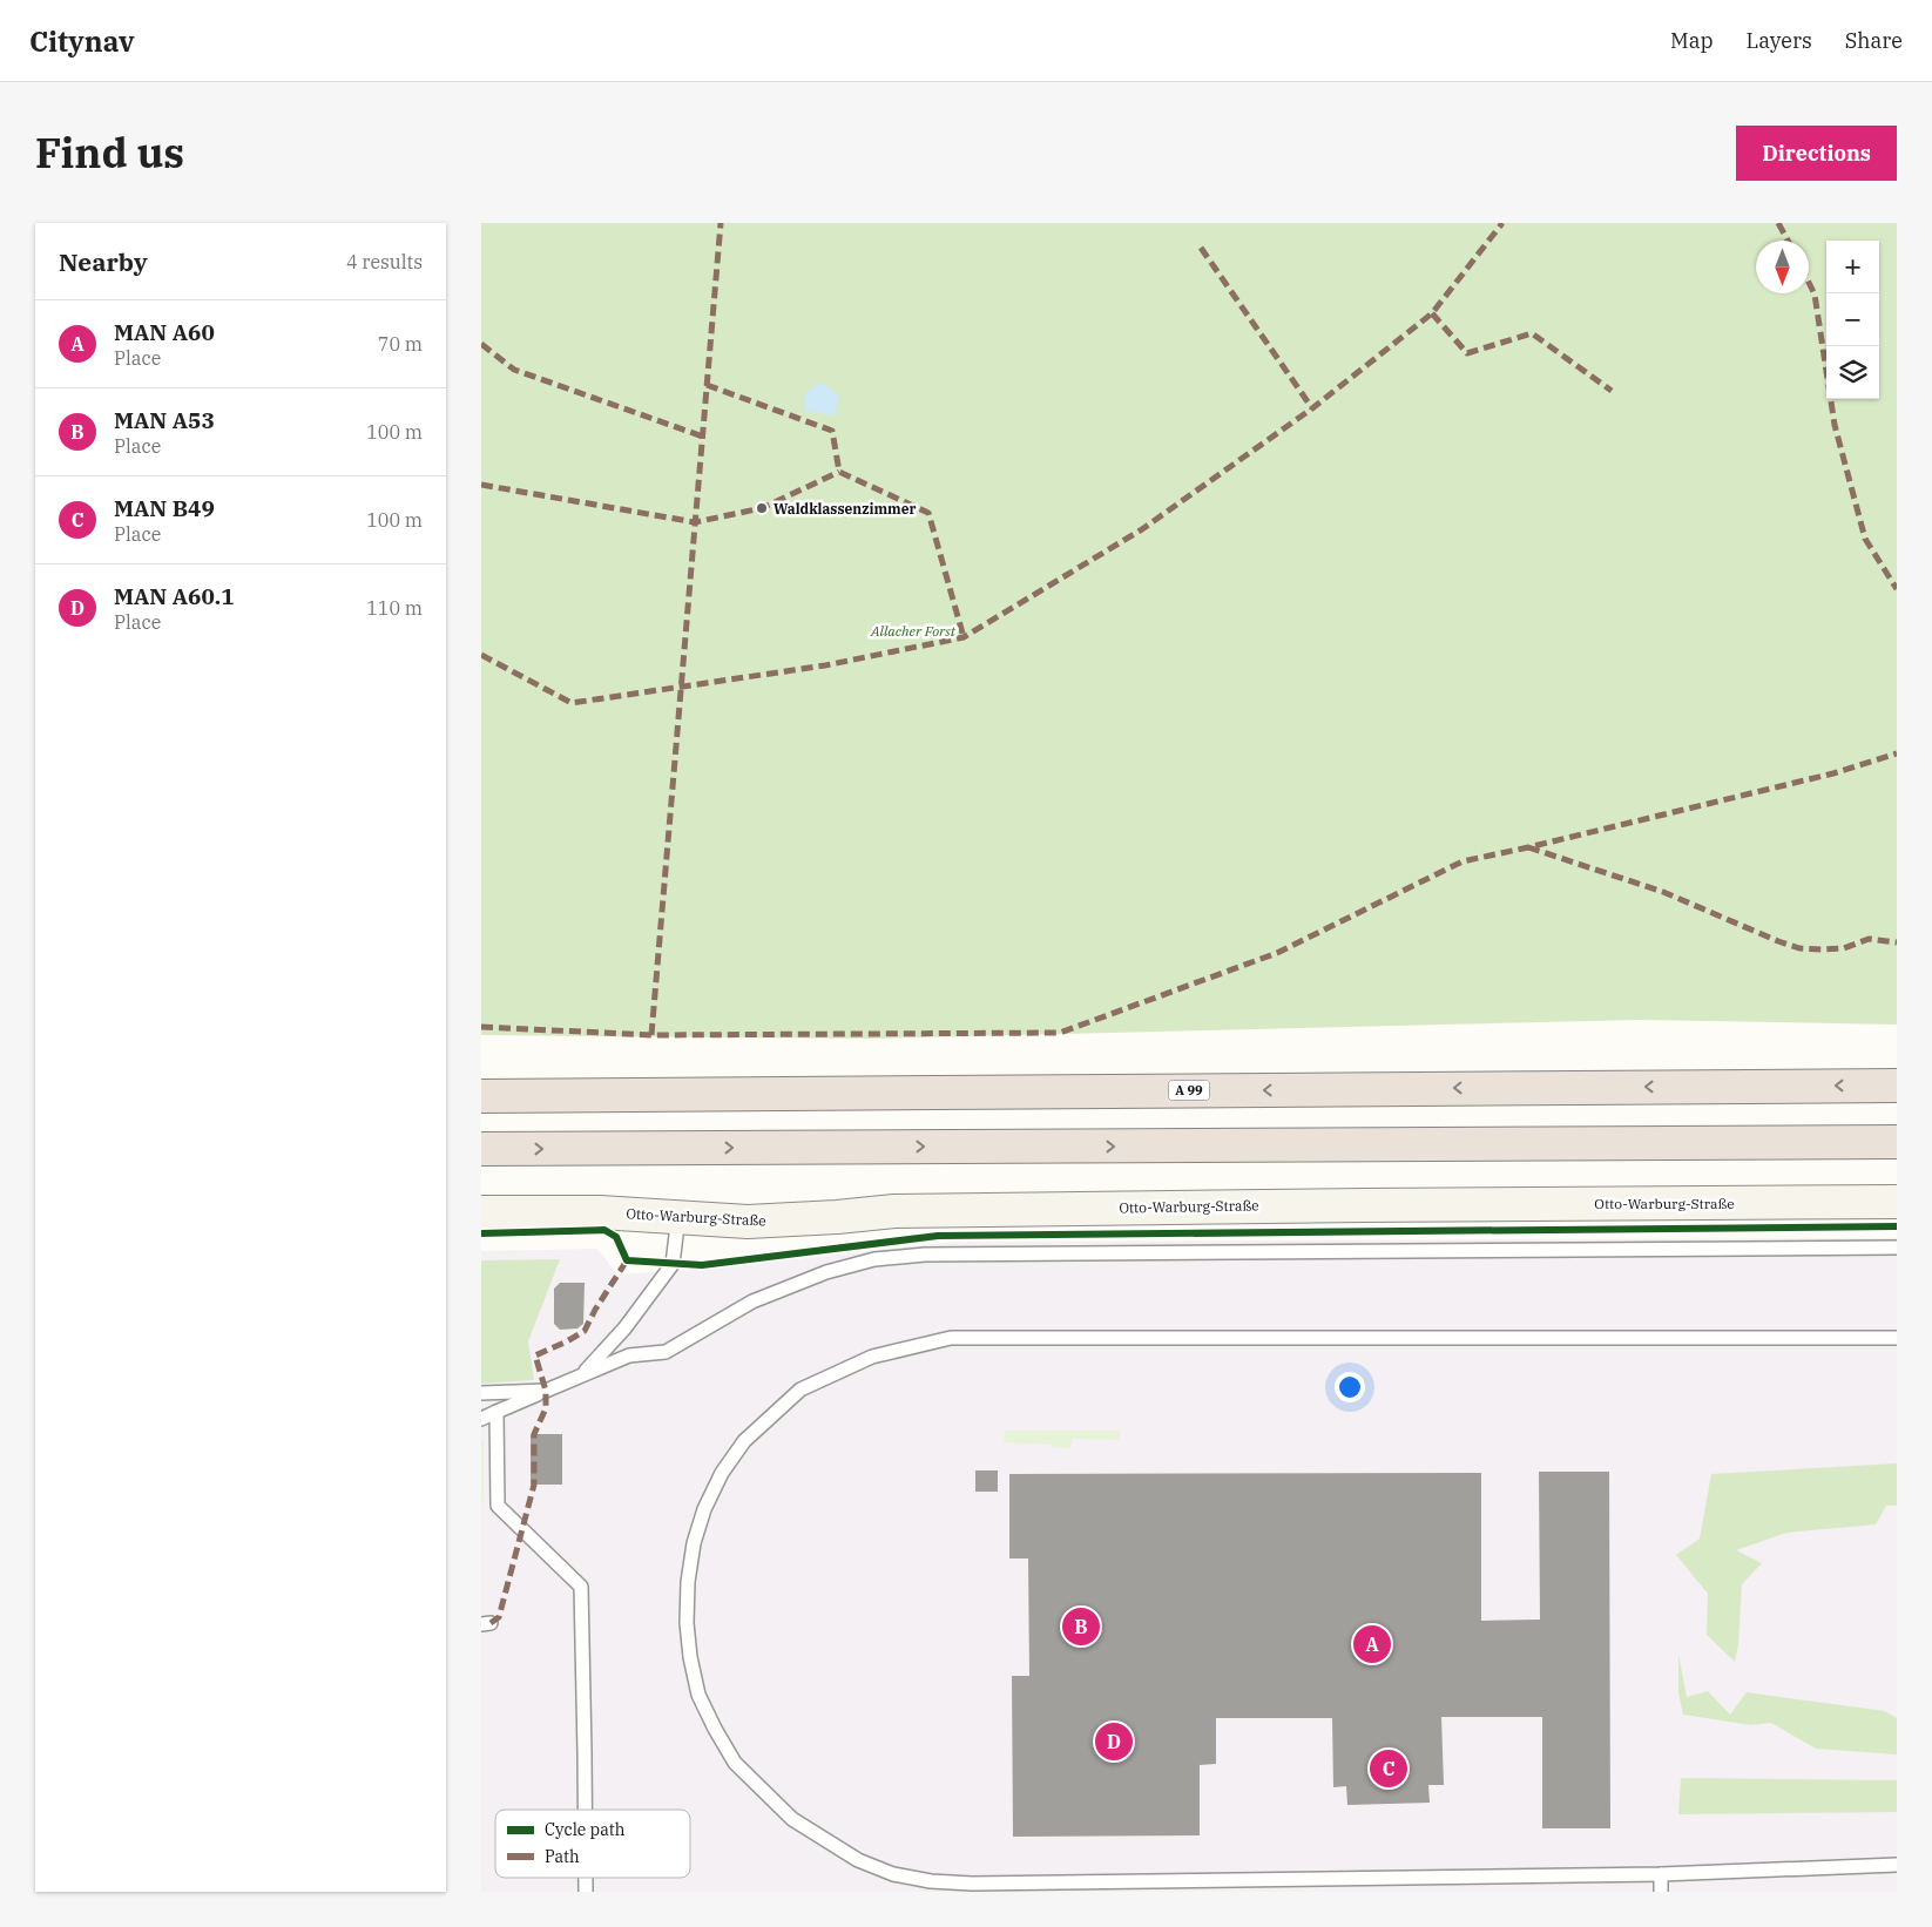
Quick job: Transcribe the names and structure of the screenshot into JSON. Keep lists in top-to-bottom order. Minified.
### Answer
{"streets":{"highway":["A 99"],"main road":["Otto-Warburg-Straße"]},"parks":["Allacher Forst"],"places":["Waldklassenzimmer"],"legend":["Cycle path","Path"],"north":"bottom","page":{"header":"Citynav","nav":["Map","Layers","Share"],"title":"Find us","buttons":"Directions","heading":["Nearby","4 results"],"map_buttons":["+","−"],"list":[{"mark":"A","name":"MAN A60","note":"Place","value":"70 m"},{"mark":"B","name":"MAN A53","note":"Place","value":"100 m"},{"mark":"C","name":"MAN B49","note":"Place","value":"100 m"},{"mark":"D","name":"MAN A60.1","note":"Place","value":"110 m"}],"pins":["B","A","D","C"]}}
